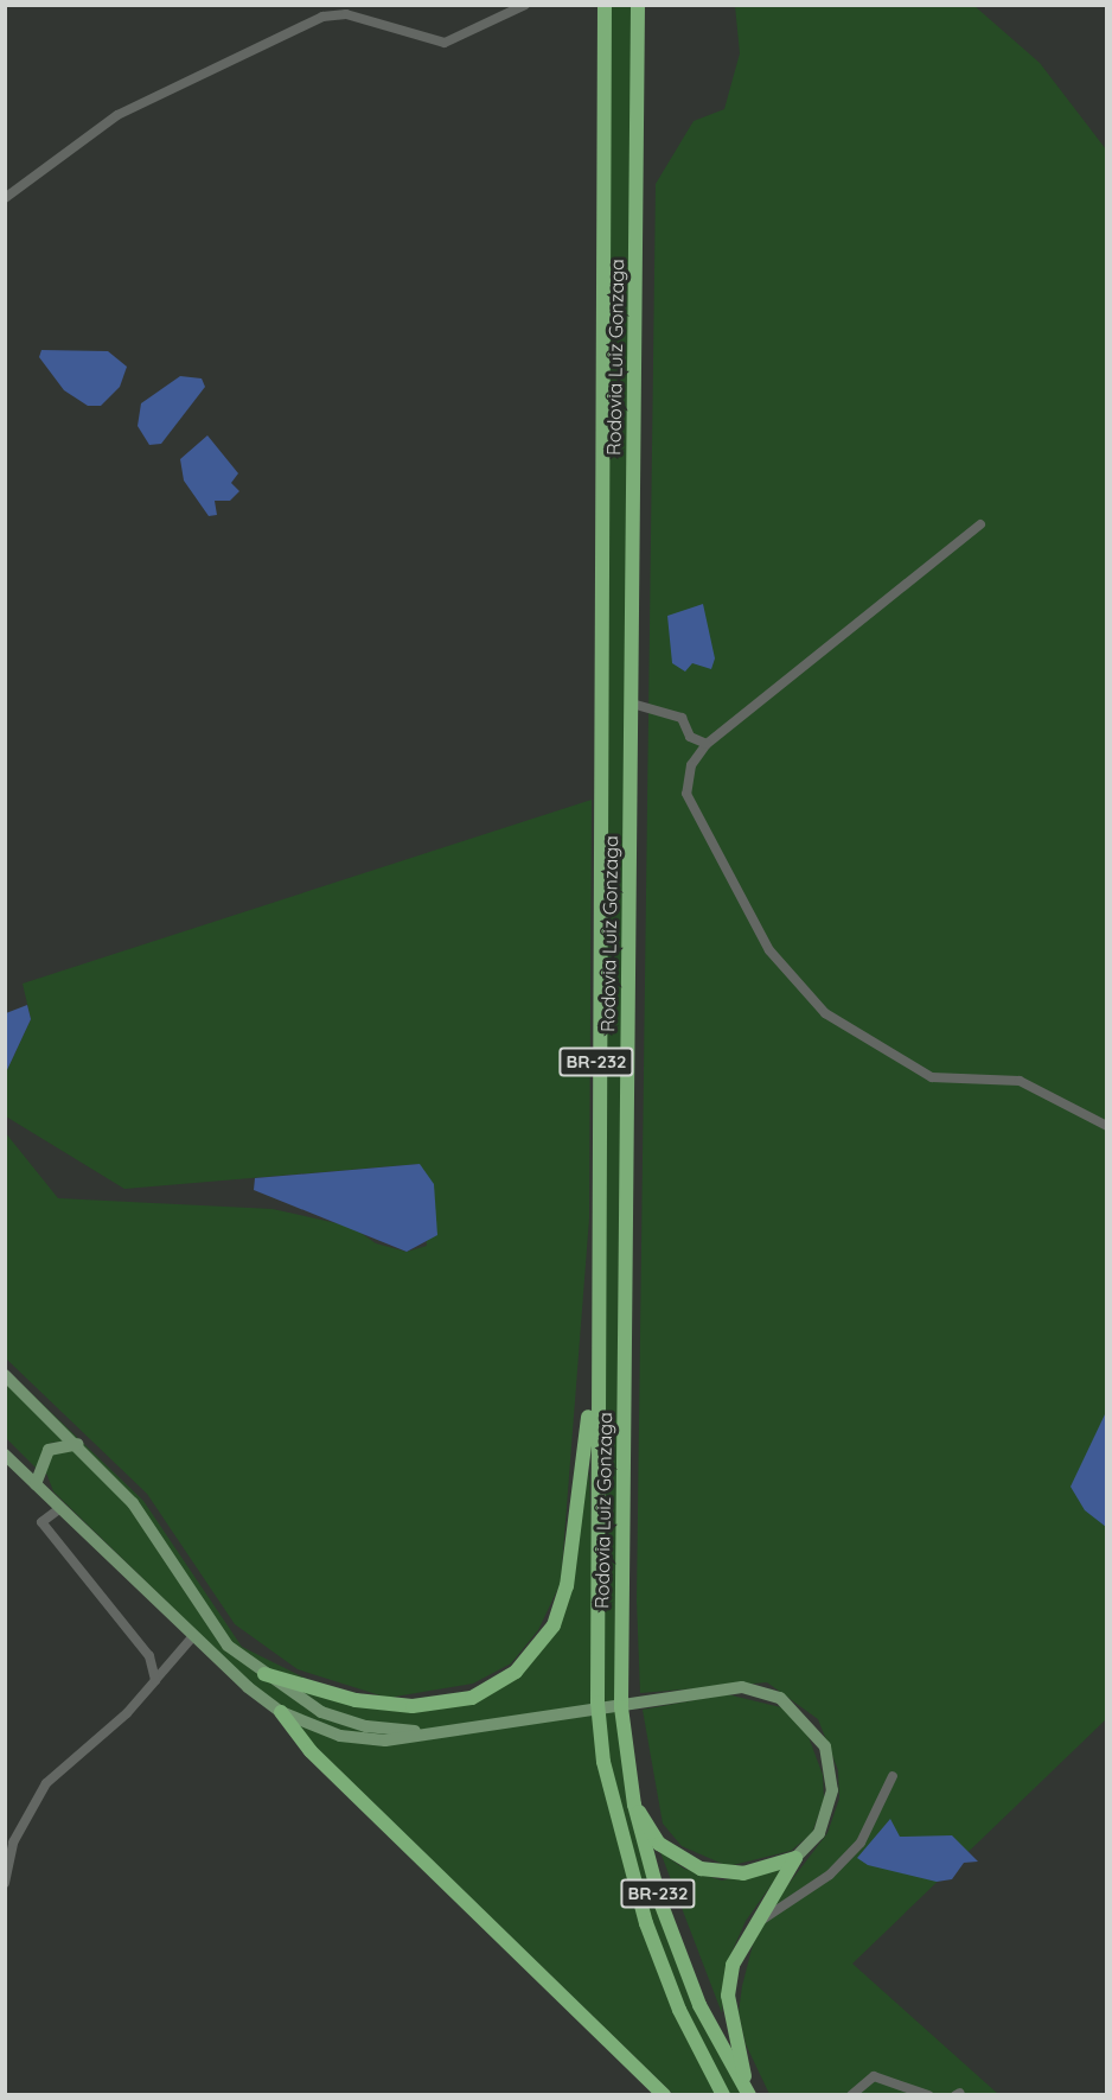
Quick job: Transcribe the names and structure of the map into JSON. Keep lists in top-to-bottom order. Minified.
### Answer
{"streets":{"highway":["Rodovia Luiz Gonzaga","BR-232"]}}
